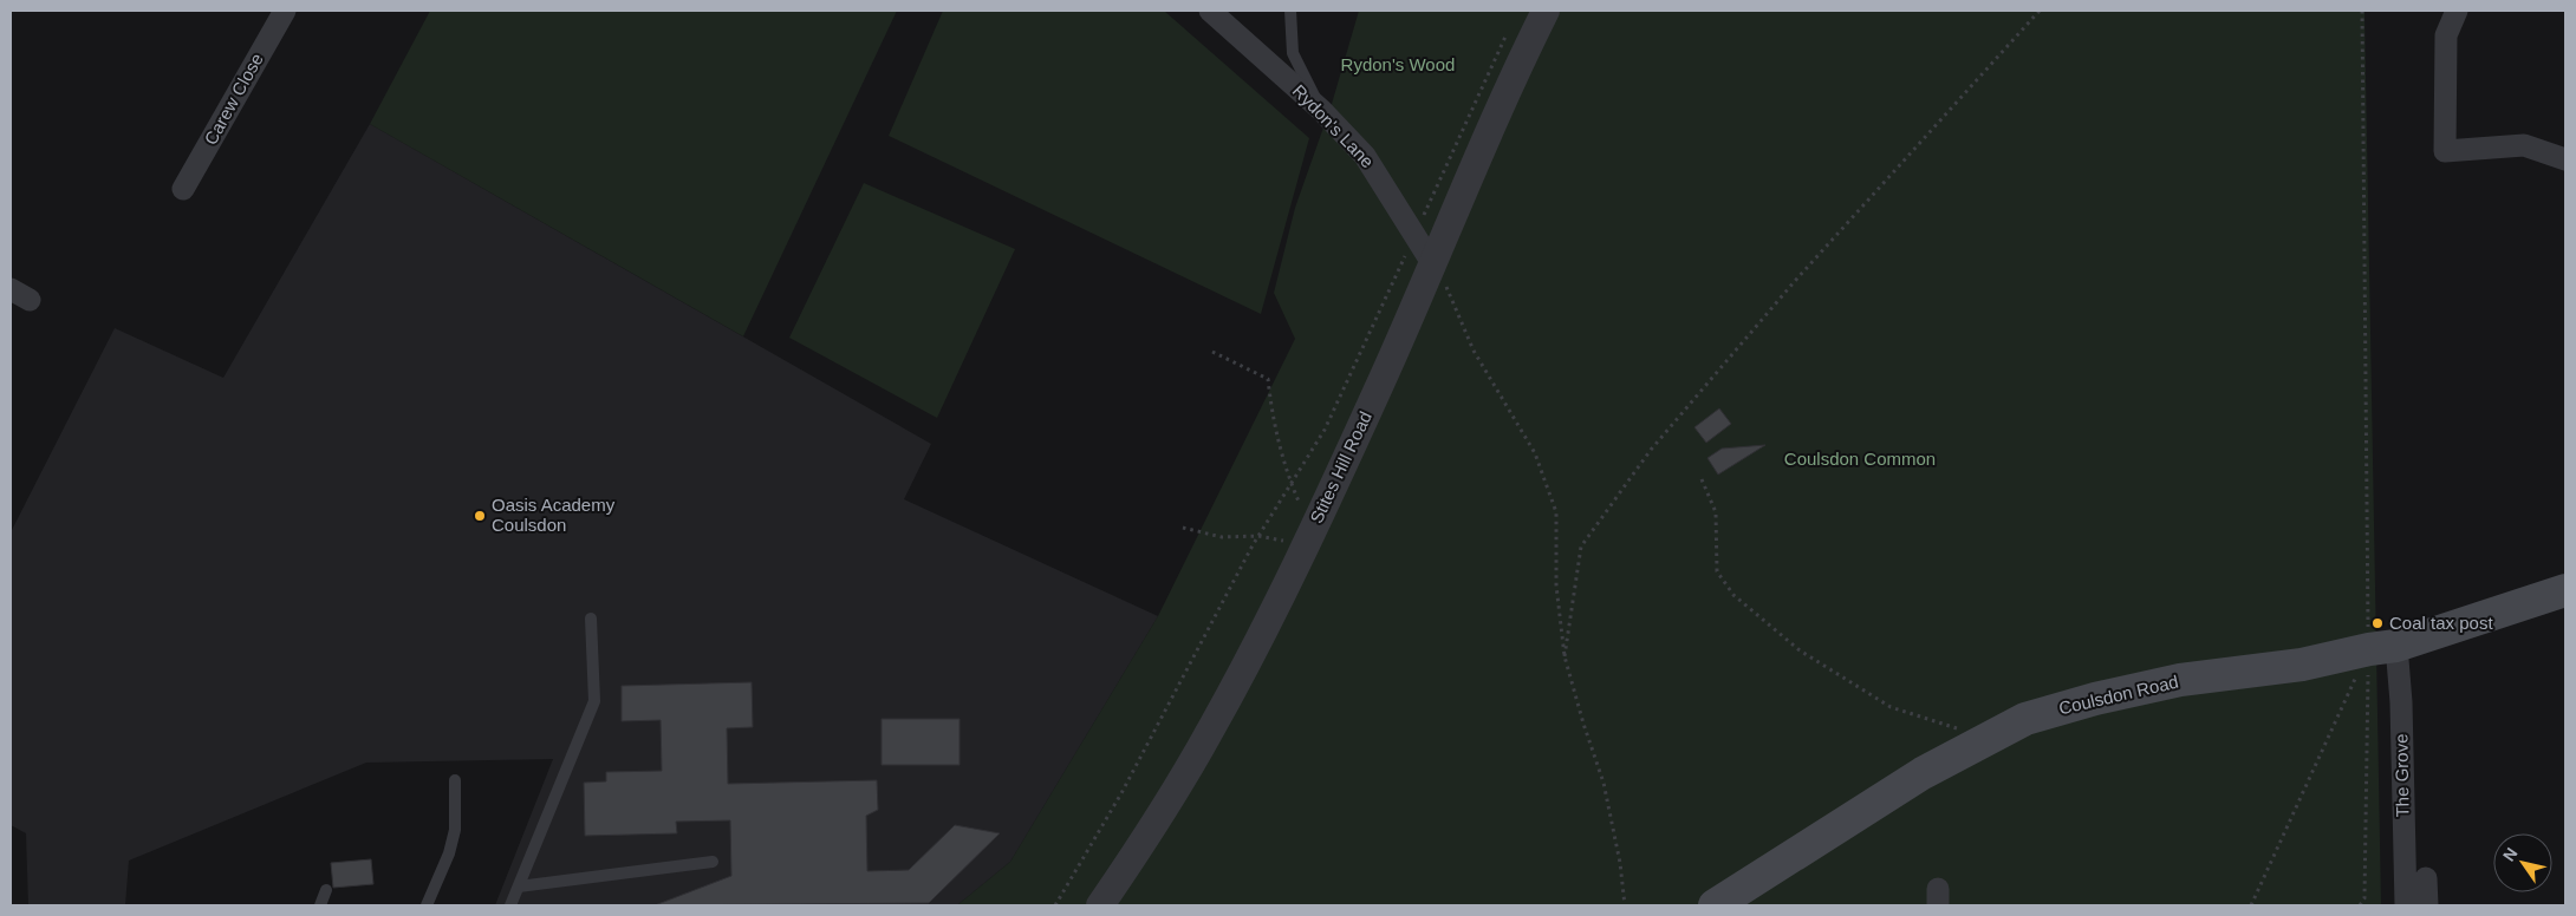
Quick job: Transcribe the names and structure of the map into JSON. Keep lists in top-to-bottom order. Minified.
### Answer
{"streets":{"main road":["Coulsdon Road"],"street":["Carew Close","Rydon's Lane","Stites Hill Road","The Grove"]},"crossings":[["Rydon's Lane","Stites Hill Road"],["Coulsdon Road","The Grove"]],"parks":["Rydon's Wood","Coulsdon Common"],"places":["Oasis Academy Coulsdon","Coal tax post"],"north":"top left"}
